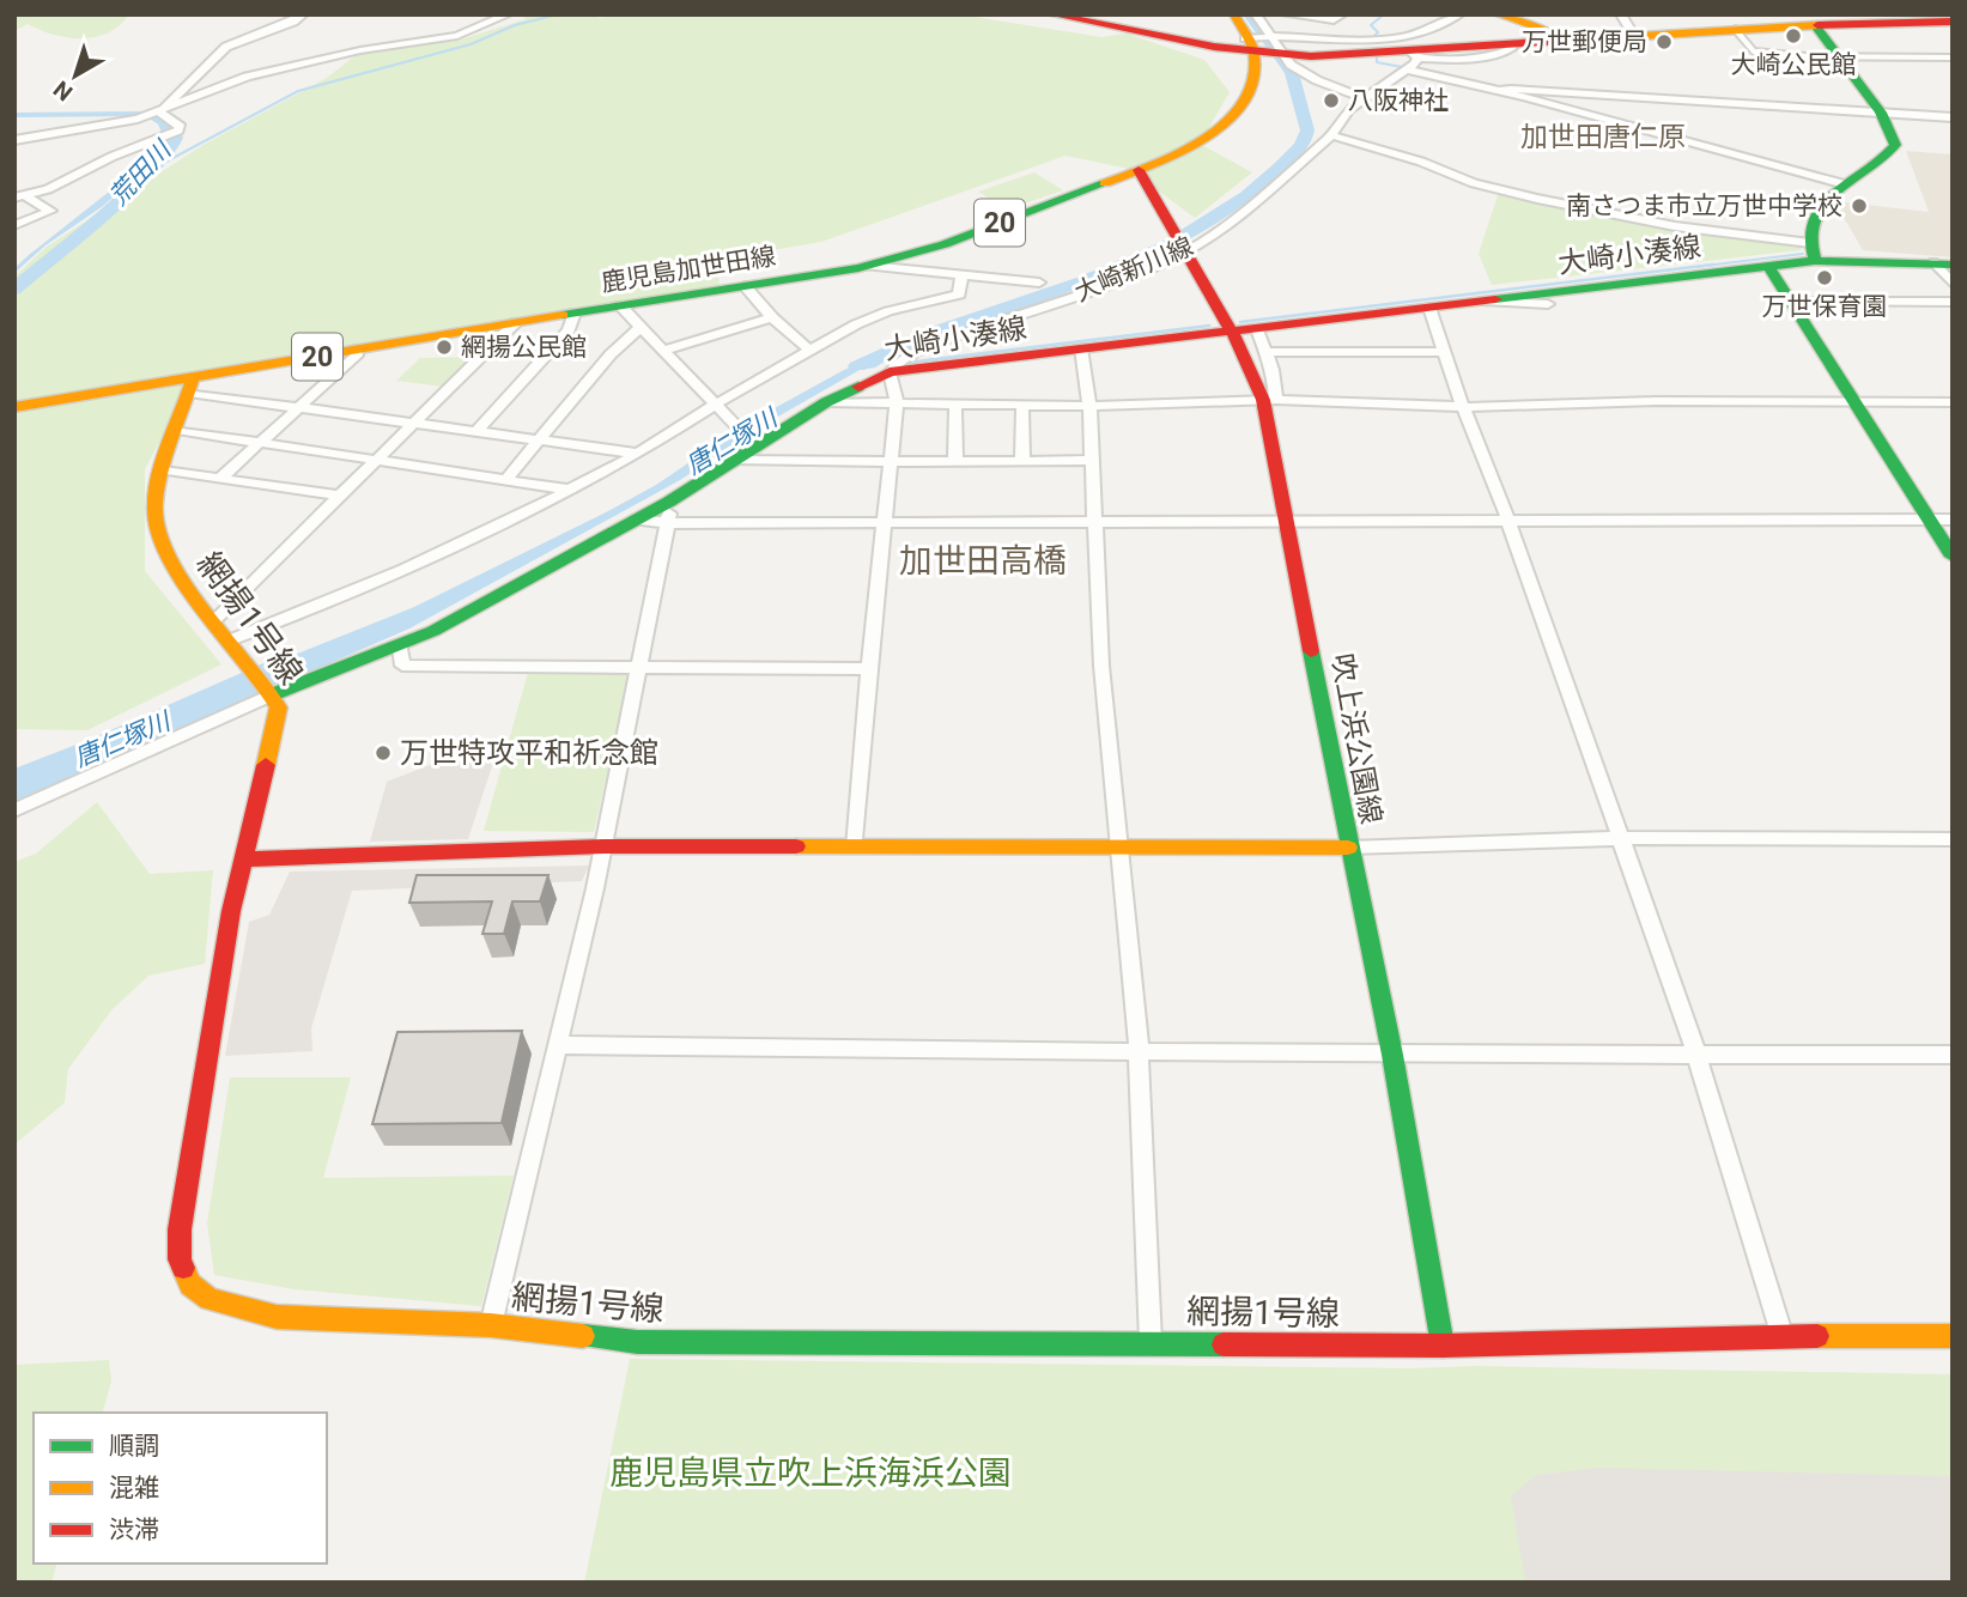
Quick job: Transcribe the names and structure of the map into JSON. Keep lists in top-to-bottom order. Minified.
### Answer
{"streets":{"main road":["20","大崎小湊線","鹿児島加世田線","網揚1号線","吹上浜公園線"],"street":["大崎新川線"]},"crossings":[["大崎小湊線","大崎新川線"],["大崎小湊線","網揚1号線"],["大崎小湊線","吹上浜公園線"],["鹿児島加世田線","網揚1号線"],["鹿児島加世田線","吹上浜公園線"],["大崎新川線","吹上浜公園線"],["網揚1号線","吹上浜公園線"]],"districts":["加世田唐仁原","加世田高橋"],"water":["荒田川","唐仁塚川"],"parks":["鹿児島県立吹上浜海浜公園"],"places":["大崎公民館","万世郵便局","八阪神社","南さつま市立万世中学校","万世保育園","網揚公民館","万世特攻平和祈念館"],"legend":["順調","混雑","渋滞"],"north":"bottom left"}
